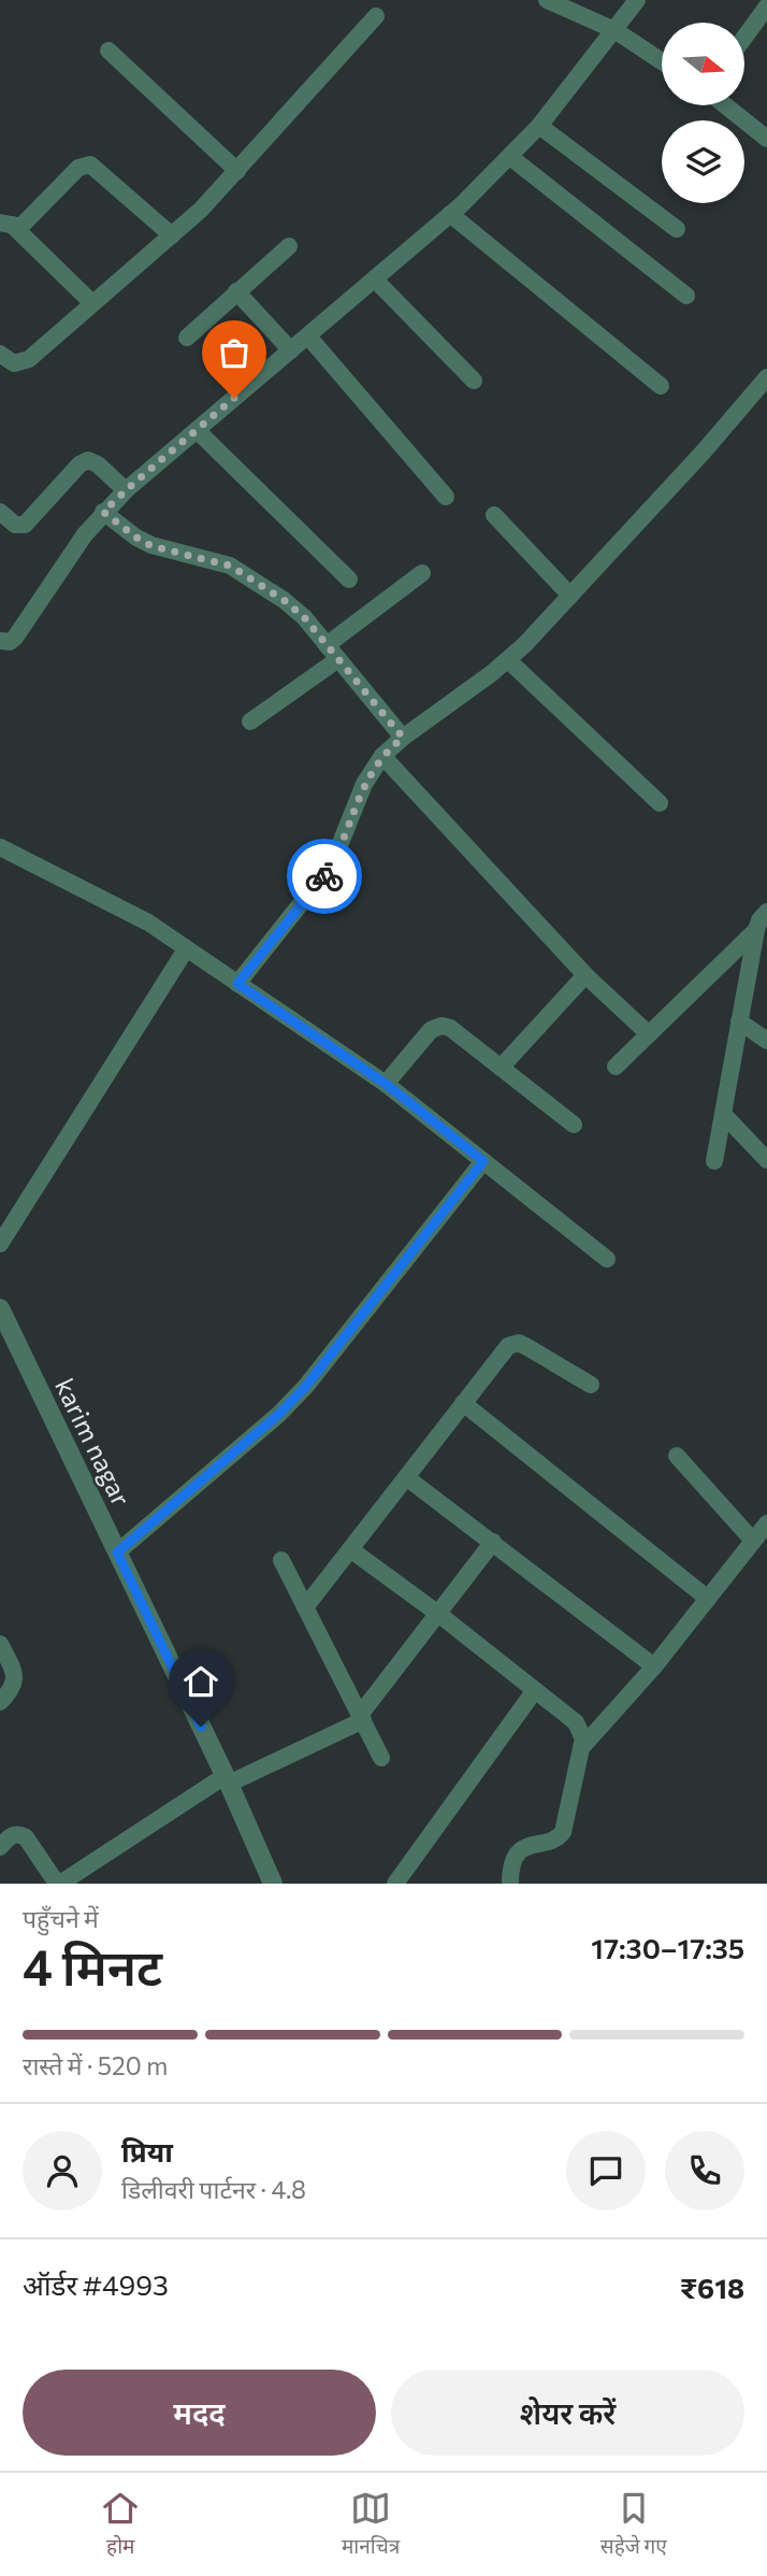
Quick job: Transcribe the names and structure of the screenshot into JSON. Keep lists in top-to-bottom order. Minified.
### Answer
{"streets":{"street":["karim nagar"]},"north":"right","page":{"heading":["4 मिनट","पहुँचने में","17:30–17:35"],"panel":["प्रिया","डिलीवरी पार्टनर · 4.8","ऑर्डर #4993","₹618"],"bar":"रास्ते में · 520 m","buttons":["मदद","शेयर करें"],"tabs":["होम","मानचित्र","सहेजे गए"]}}
